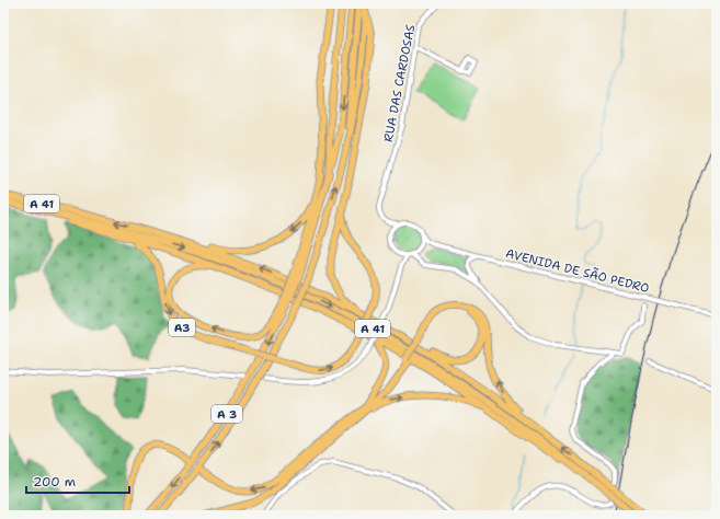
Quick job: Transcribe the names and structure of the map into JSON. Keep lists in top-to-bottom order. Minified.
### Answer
{"streets":{"highway":["A 41","A3","A 3"],"street":["RUA DAS CARDOSAS","AVENIDA DE SÃO PEDRO"]},"crossings":[["RUA DAS CARDOSAS","AVENIDA DE SÃO PEDRO"]],"scale_bar":"200 m"}
